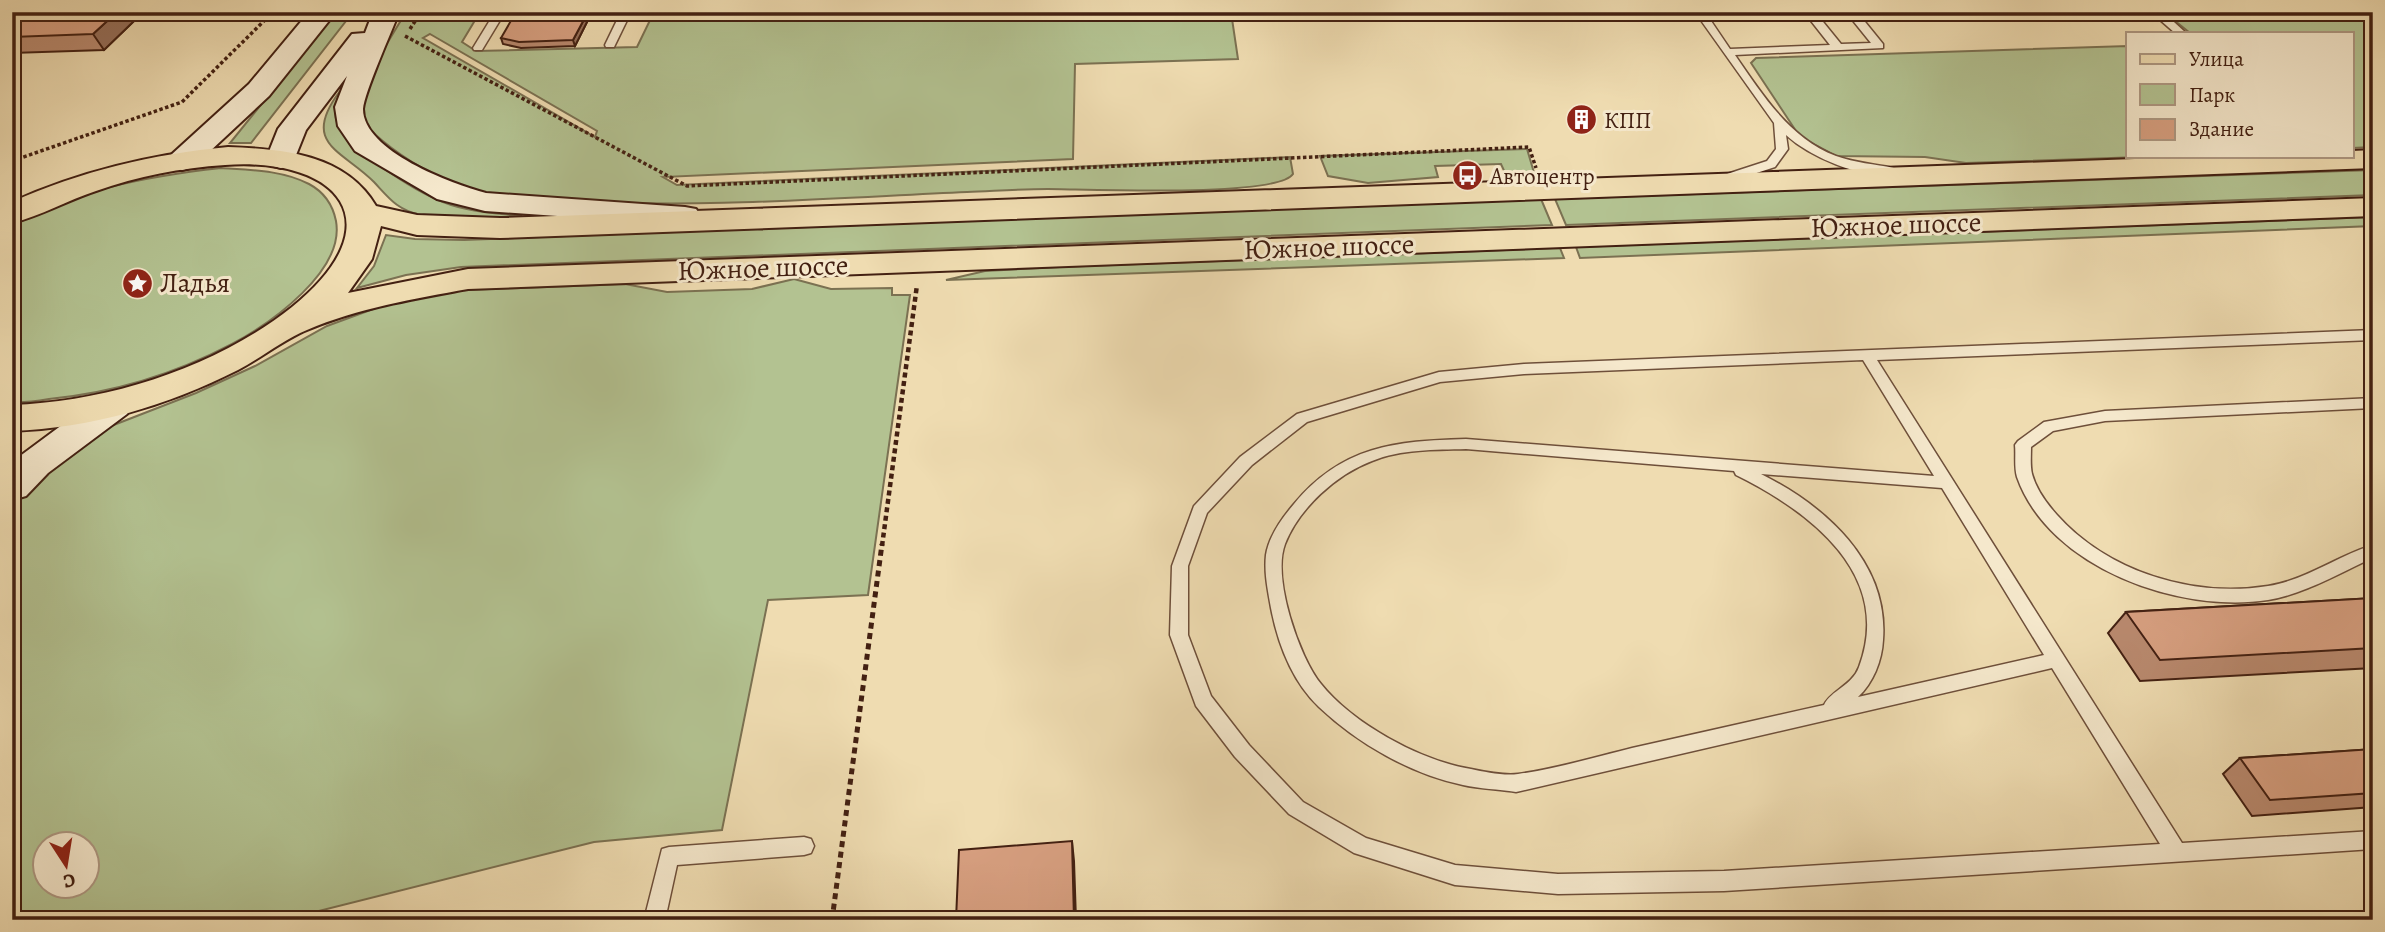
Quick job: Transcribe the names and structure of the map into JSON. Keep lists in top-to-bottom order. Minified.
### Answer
{"streets":{"main road":["Южное шоссе"]},"places":{"building":["КПП"],"bus stop":["Автоцентр"],"place":["Ладья"]},"legend":["Улица","Парк","Здание"],"north":"bottom"}
